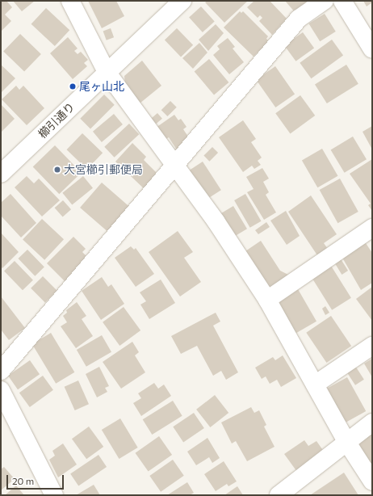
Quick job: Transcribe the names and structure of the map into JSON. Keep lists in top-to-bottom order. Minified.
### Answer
{"streets":{"street":["櫛引通り"]},"places":["尾ヶ山北","大宮櫛引郵便局"],"scale_bar":"20 m"}
